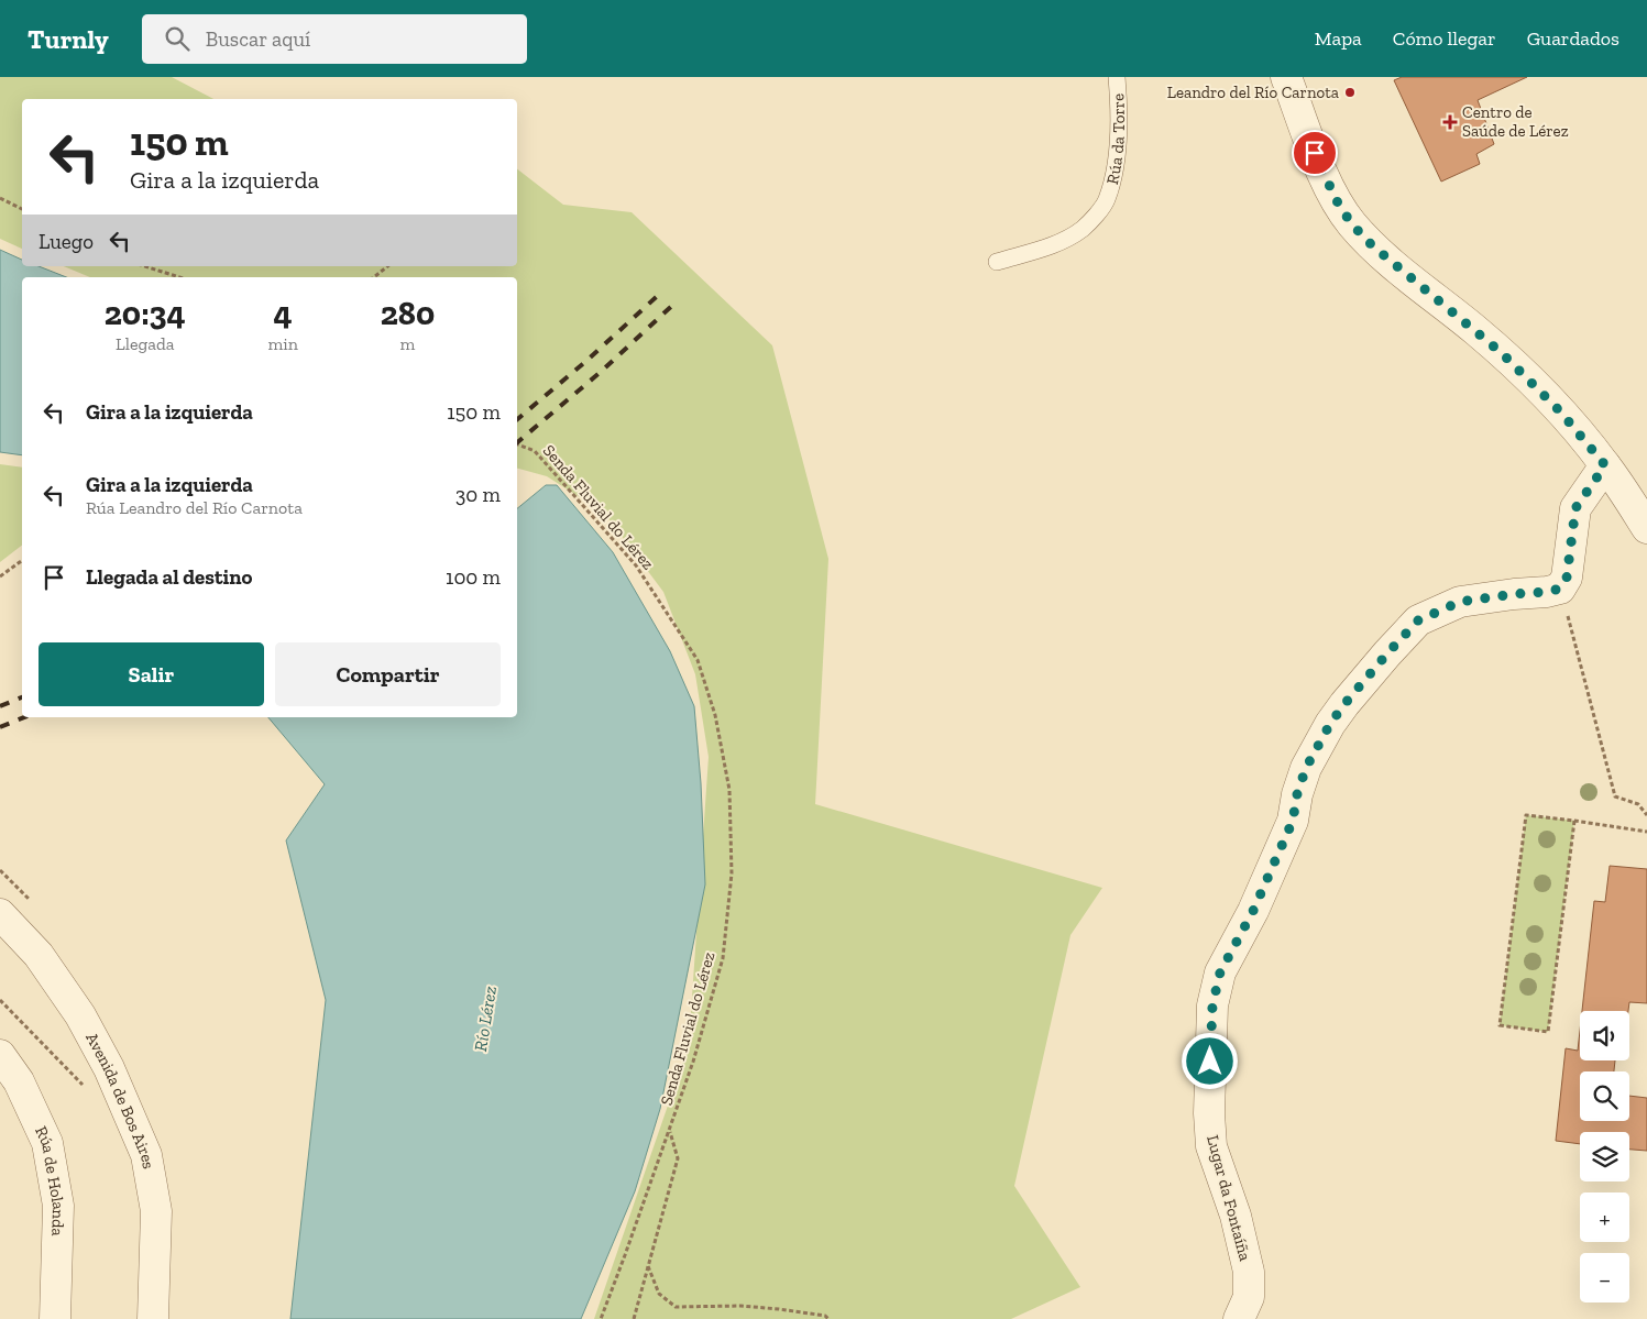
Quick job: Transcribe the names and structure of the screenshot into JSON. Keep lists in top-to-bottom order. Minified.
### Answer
{"streets":{"street":["Avenida de Bos Aires","Rúa de Holanda","Lugar da Fontaíña"],"lane":["Rúa da Torre"],"path":["Senda Fluvial do Lérez"]},"water":["Río Lérez"],"places":{"other":["Leandro del Río Carnota"],"health":["Centro de Saúde de Lérez"]},"page":{"header":"Turnly","search":"Buscar aquí","nav":["Mapa","Cómo llegar","Guardados"],"turn":["150 m","Gira a la izquierda"],"then":"Luego","eta":["20:34","Llegada","4","min","280","m"],"list":[{"name":"Gira a la izquierda","value":"150 m"},{"name":"Gira a la izquierda","note":"Rúa Leandro del Río Carnota","value":"30 m"},{"name":"Llegada al destino","value":"100 m"}],"buttons":["Salir","Compartir"],"map_buttons":["+","−"]}}
